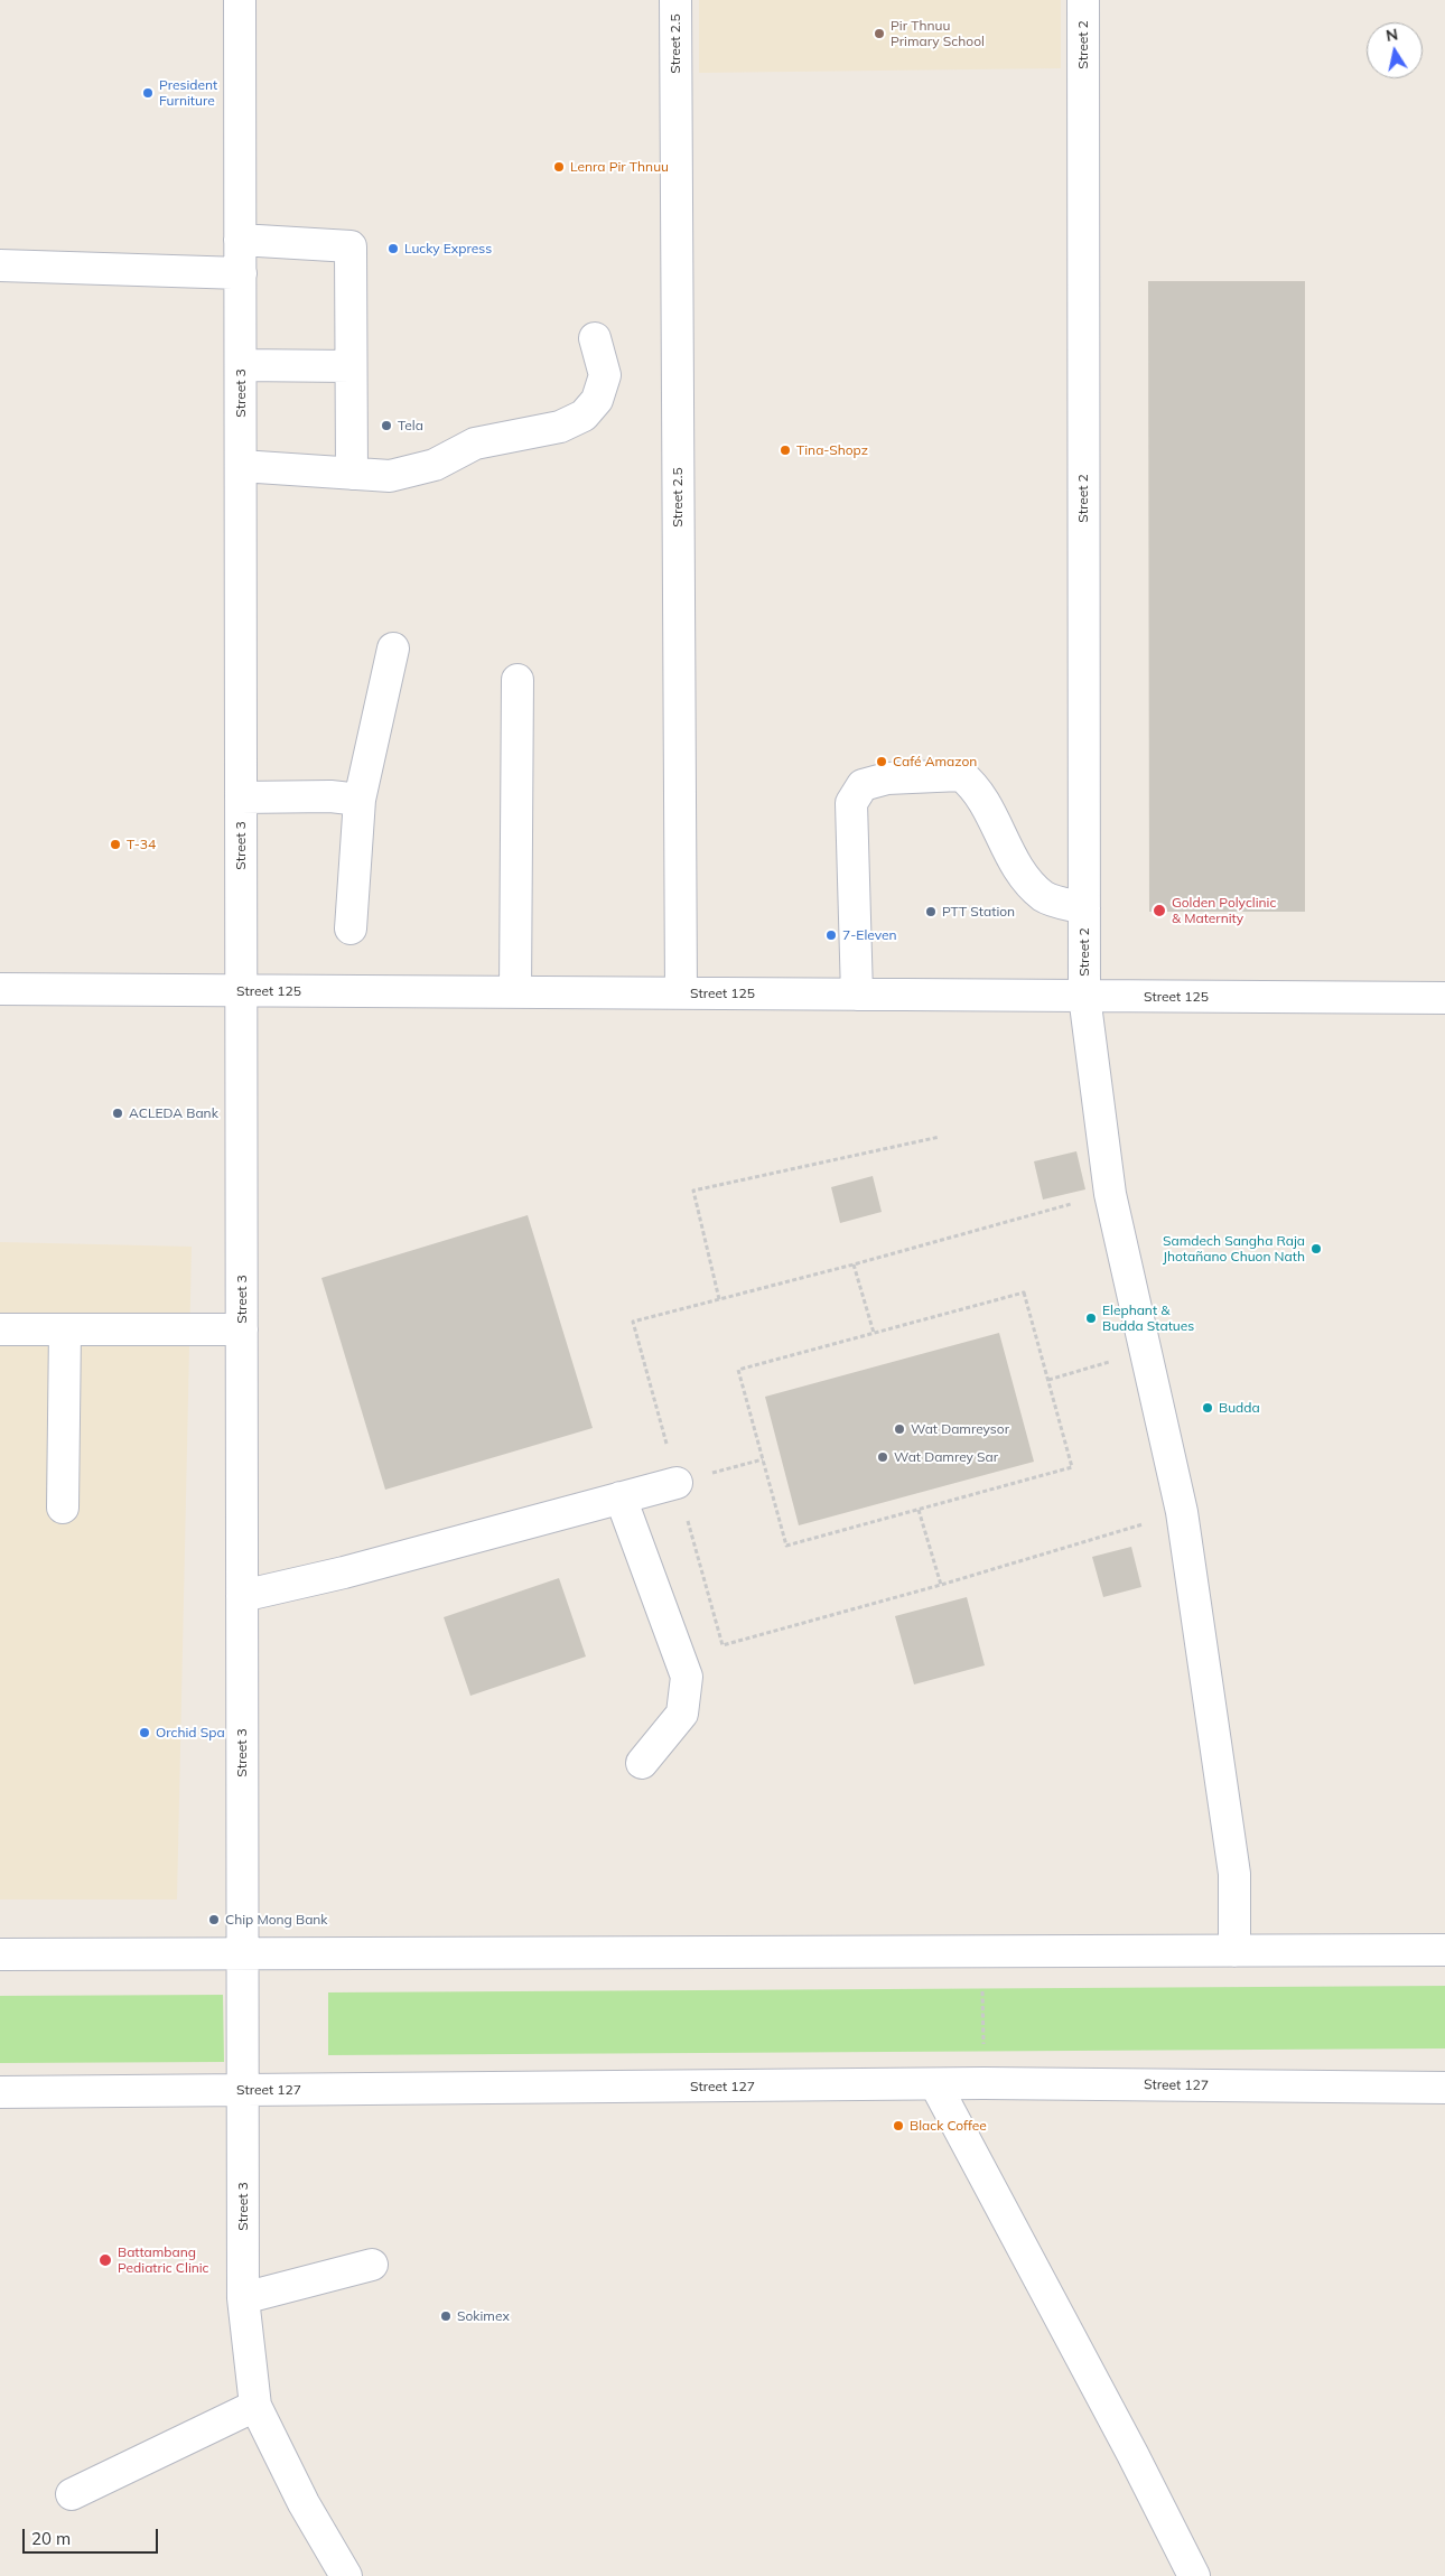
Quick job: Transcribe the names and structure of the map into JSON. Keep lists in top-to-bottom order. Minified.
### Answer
{"streets":{"street":["Street 2.5","Street 2","Street 3","Street 125","Street 127"]},"crossings":[["Street 2.5","Street 125"],["Street 2","Street 125"],["Street 3","Street 125"],["Street 3","Street 127"]],"places":["Pir Thnuu Primary School","President Furniture","Lenra Pir Thnuu","Lucky Express","Tela","Tina-Shopz","Café Amazon","T-34","Golden Polyclinic & Maternity","PTT Station","7-Eleven","ACLEDA Bank","Samdech Sangha Raja Jhotañano Chuon Nath","Elephant & Budda Statues","Budda","Wat Damreysor","Wat Damrey Sar","Orchid Spa","Chip Mong Bank","Black Coffee","Battambang Pediatric Clinic","Sokimex"],"scale_bar":"20 m","north":"top"}
